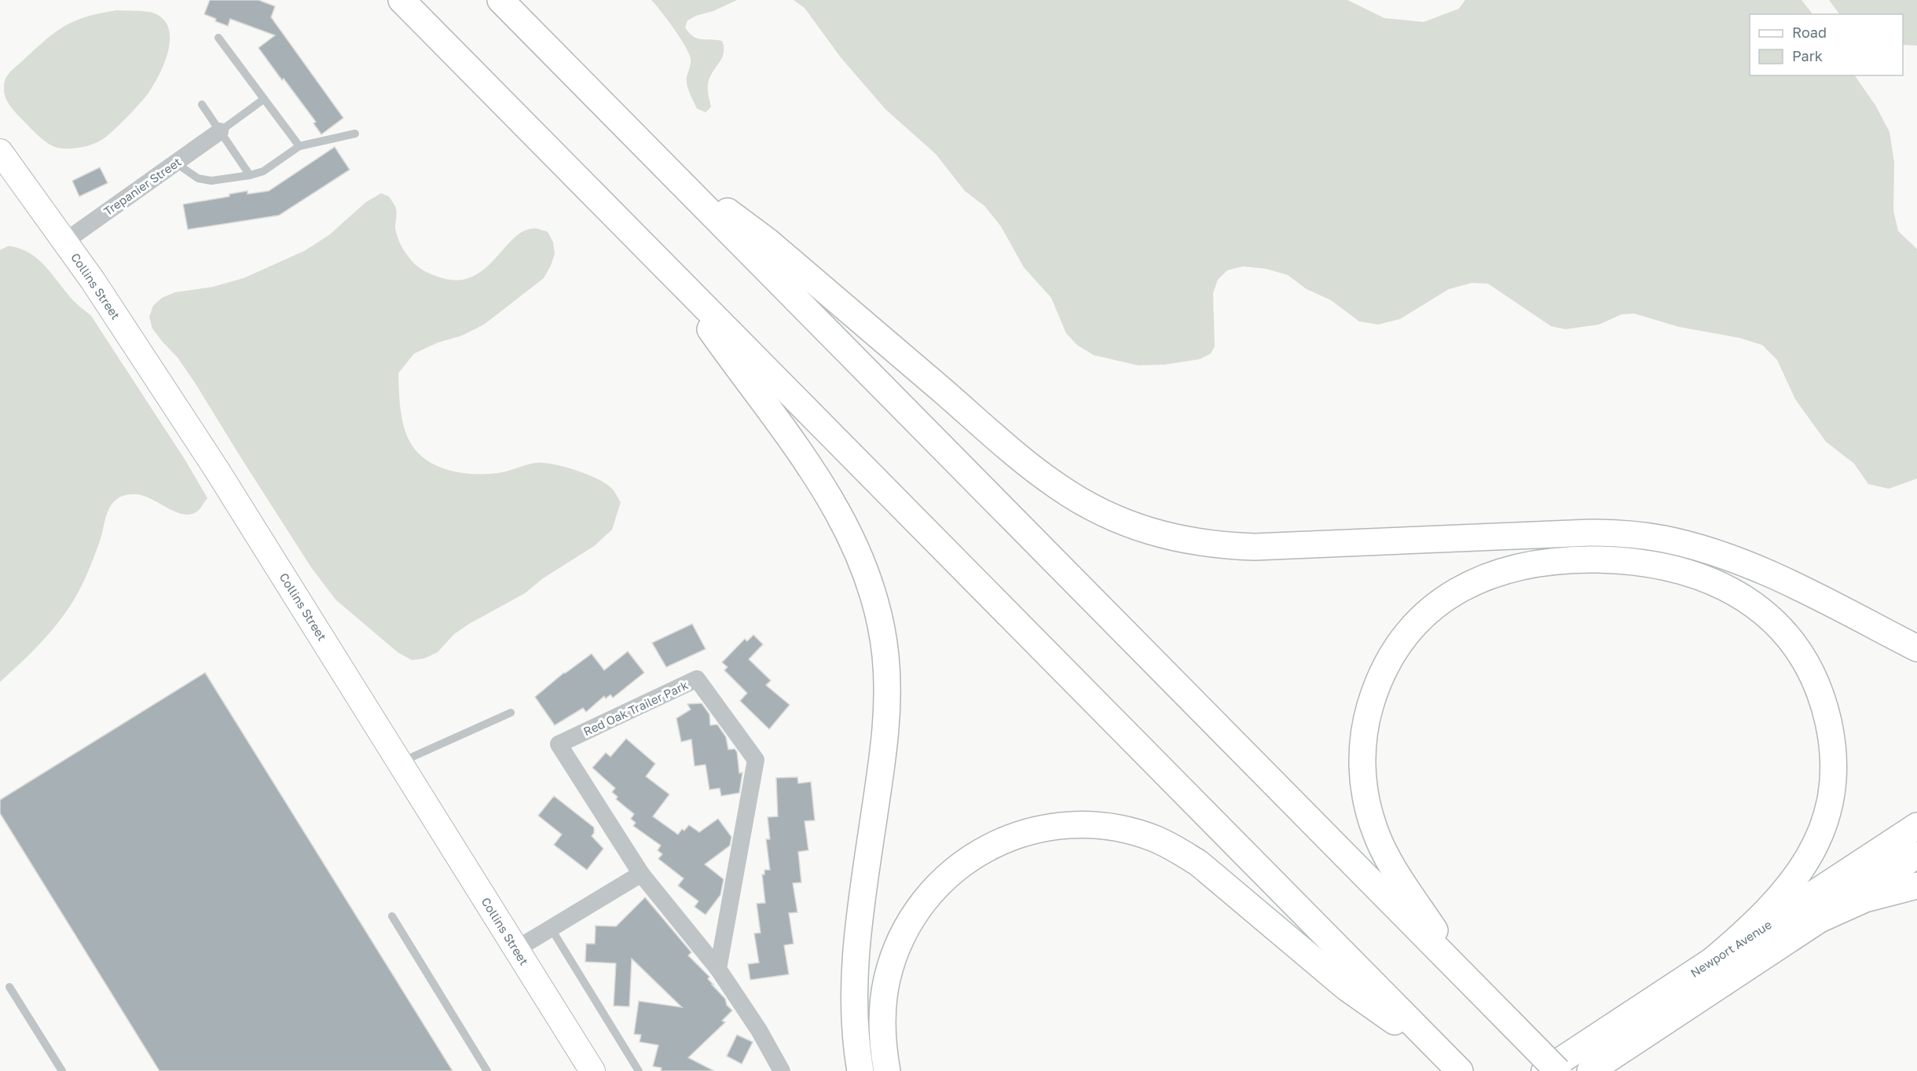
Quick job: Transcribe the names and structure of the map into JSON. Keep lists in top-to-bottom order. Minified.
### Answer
{"streets":{"main road":["Newport Avenue"],"street":["Trepanier Street","Collins Street","Red Oak Trailer Park"]},"crossings":[["Trepanier Street","Collins Street"]],"legend":["Road","Park"]}
